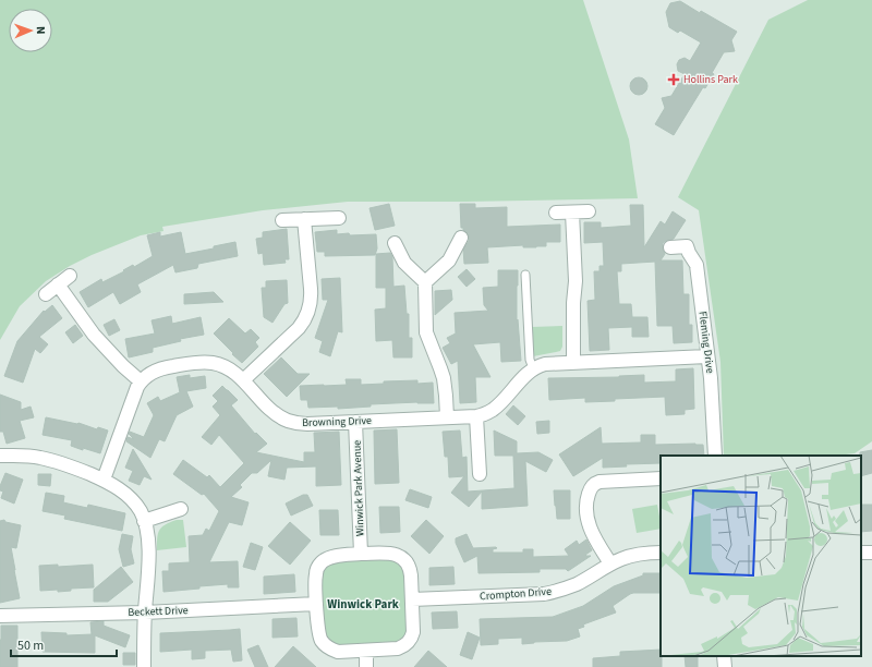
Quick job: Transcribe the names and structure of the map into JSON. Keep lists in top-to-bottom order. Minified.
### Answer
{"streets":{"street":["Fleming Drive","Browning Drive","Winwick Park Avenue","Crompton Drive","Beckett Drive"]},"crossings":[["Browning Drive","Winwick Park Avenue"],["Winwick Park Avenue","Crompton Drive"],["Winwick Park Avenue","Beckett Drive"],["Crompton Drive","Beckett Drive"]],"districts":["Winwick Park"],"places":{"health":["Hollins Park"]},"scale_bar":"50 m","north":"right"}
